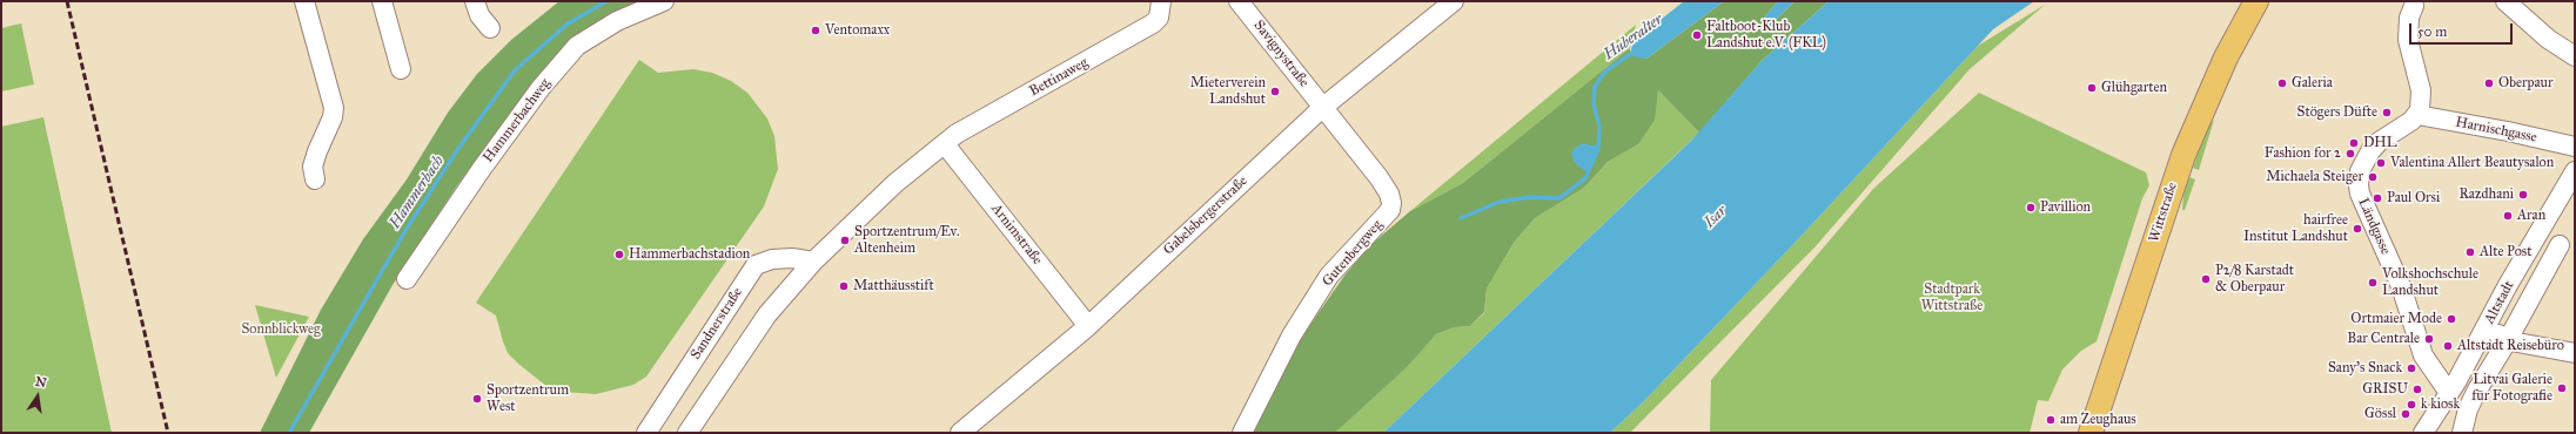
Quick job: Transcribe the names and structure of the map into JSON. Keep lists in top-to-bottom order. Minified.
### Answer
{"streets":{"main road":["Wittstraße"],"street":["Savignystraße","Bettinaweg","Hammerbachweg","Harnischgasse","Gabelsbergerstraße","Ländgasse","Arnimstraße","Gutenbergweg","Altstadt","Sandnerstraße"]},"crossings":[["Savignystraße","Gabelsbergerstraße"],["Savignystraße","Gutenbergweg"],["Bettinaweg","Arnimstraße"],["Harnischgasse","Ländgasse"],["Gabelsbergerstraße","Arnimstraße"],["Gabelsbergerstraße","Gutenbergweg"],["Ländgasse","Altstadt"]],"water":["Huberalter","Hammerbach","Isar"],"parks":["Stadtpark Wittstraße","Sonnblickweg"],"places":["Ventomaxx","Faltboot-Klub Landshut e.V. (FKL)","Galeria","Oberpaur","Glühgarten","Mieterverein Landshut","Stögers Düfte","DHL","Fashion for 2","Valentina Allert Beautysalon","Michaela Steiger","Razdhani","Paul Orsi","Pavillion","Aran","hairfree Institut Landshut","Sportzentrum/Ev. Altenheim","Alte Post","Hammerbachstadion","P2/8 Karstadt & Oberpaur","Volkshochschule Landshut","Matthäusstift","Ortmaier Mode","Bar Centrale","Altstadt Reisebüro","Sany's Snack","Litvai Galerie fūr Fotografie","GRISU","Sportzentrum West","k kiosk","Gössl","am Zeughaus"],"scale_bar":"50 m","north":"top"}
